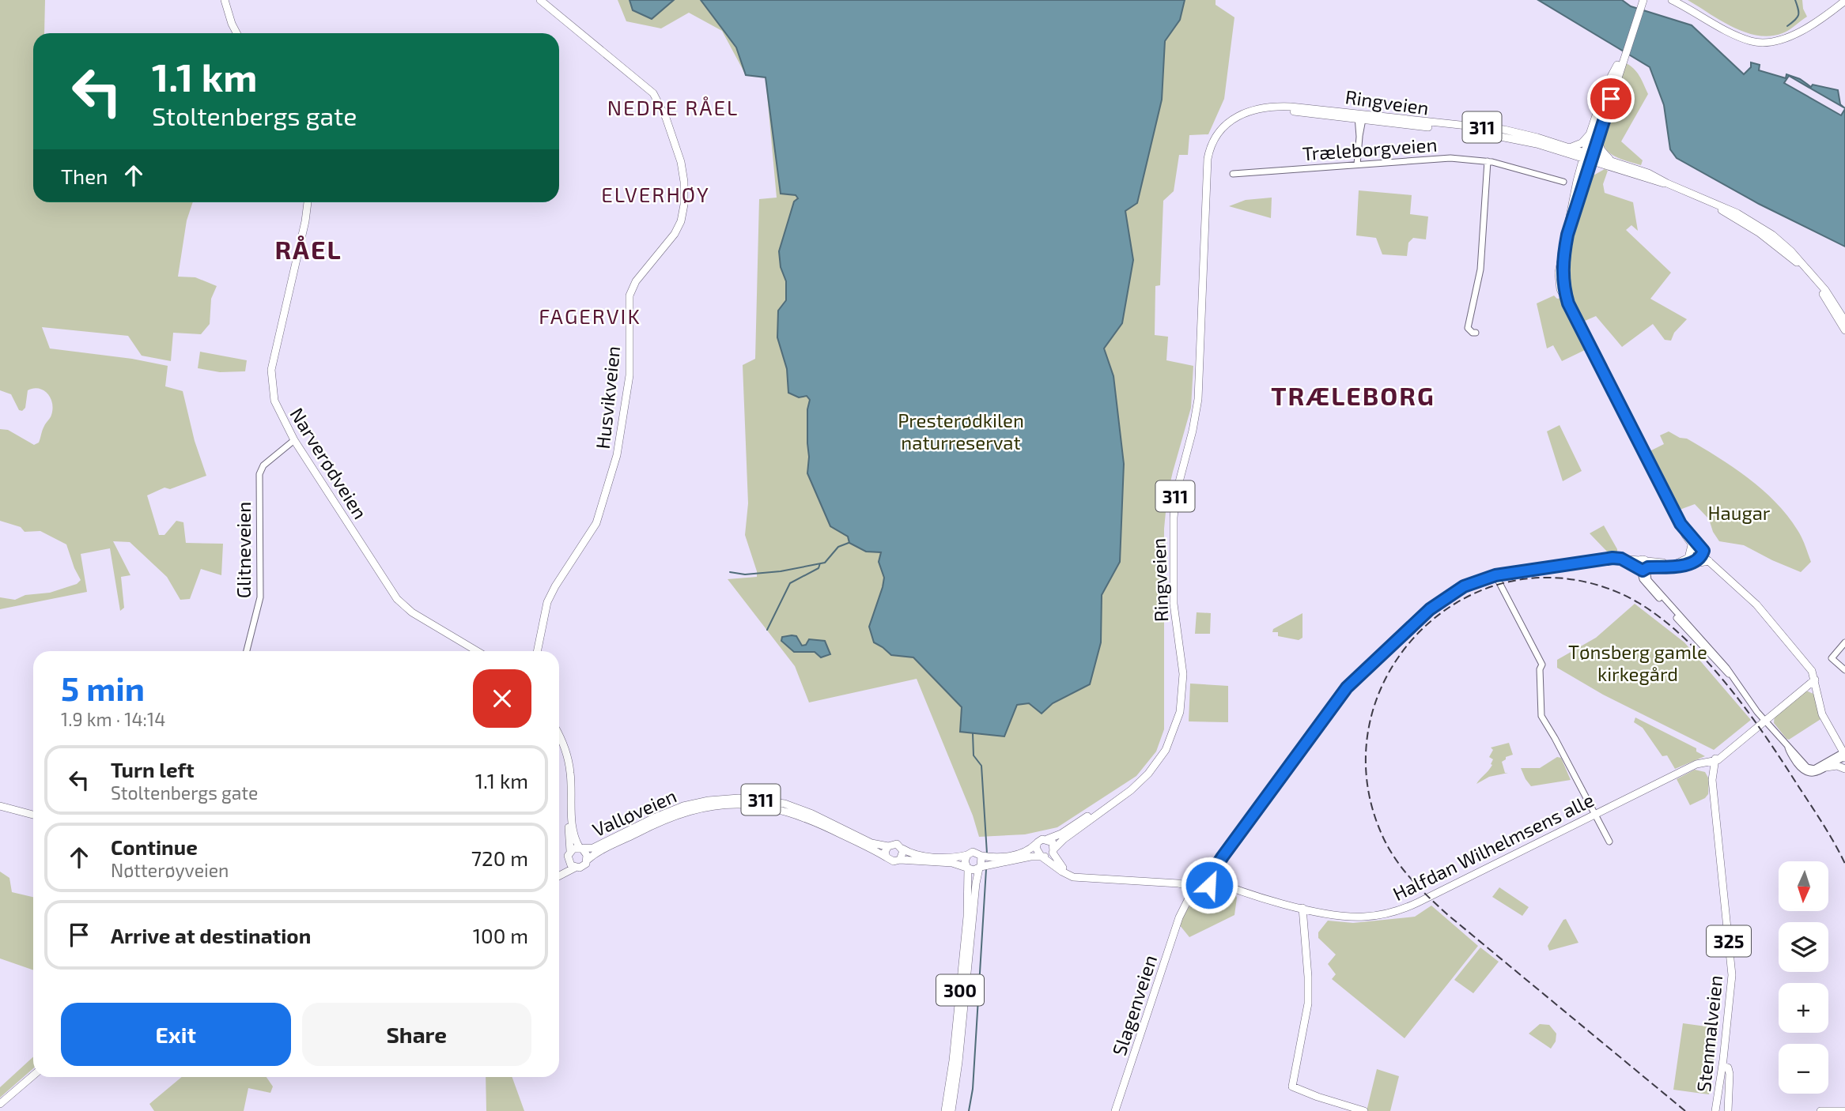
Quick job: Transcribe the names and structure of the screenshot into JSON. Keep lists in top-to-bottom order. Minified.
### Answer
{"streets":{"main road":["Ringveien","311","Husvikveien","Narverødveien","Valløveien","Halfdan Wilhelmsens alle","325","300","Slagenveien","Stenmalveien"],"street":["Træleborgveien","Glitneveien"]},"crossings":[["Ringveien","Valløveien"],["Ringveien","Halfdan Wilhelmsens alle"],["Ringveien","300"],["311","Valløveien"],["Narverødveien","Glitneveien"],["Valløveien","Halfdan Wilhelmsens alle"],["Valløveien","300"],["Halfdan Wilhelmsens alle","Slagenveien"],["Halfdan Wilhelmsens alle","Stenmalveien"]],"districts":["NEDRE RÅEL","ELVERHØY","RÅEL","FAGERVIK","TRÆLEBORG"],"parks":["Presterødkilen naturreservat","Haugar","Tønsberg gamle kirkegård"],"north":"bottom","page":{"turn":["1.1 km","Stoltenbergs gate"],"then":"Then","heading":["5 min","1.9 km · 14:14"],"list":[{"name":"Turn left","note":"Stoltenbergs gate","value":"1.1 km"},{"name":"Continue","note":"Nøtterøyveien","value":"720 m"},{"name":"Arrive at destination","value":"100 m"}],"map_buttons":["+","−"],"buttons":["Exit","Share"]}}
